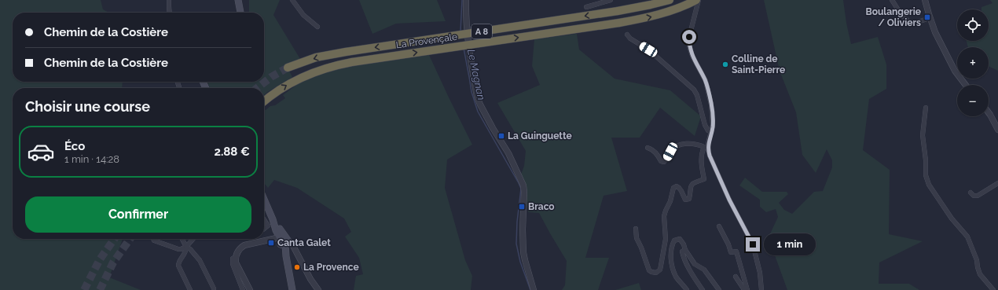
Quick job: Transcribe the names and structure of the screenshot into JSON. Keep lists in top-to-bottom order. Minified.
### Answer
{"streets":{"highway":["A 8","La Provençale"]},"water":["Le Magnan"],"places":{"transit":["Boulangerie / Oliviers","La Guinguette","Braco","Canta Galet"],"other":["Colline de Saint-Pierre","La Provence"]},"page":{"map_buttons":["+","−"],"banner":["Chemin de la Costière","Chemin de la Costière"],"heading":"Choisir une course","list":[{"name":"Éco","note":"1 min · 14:28","value":"2.88 €"}],"buttons":"Confirmer","bubble":"1 min"}}
